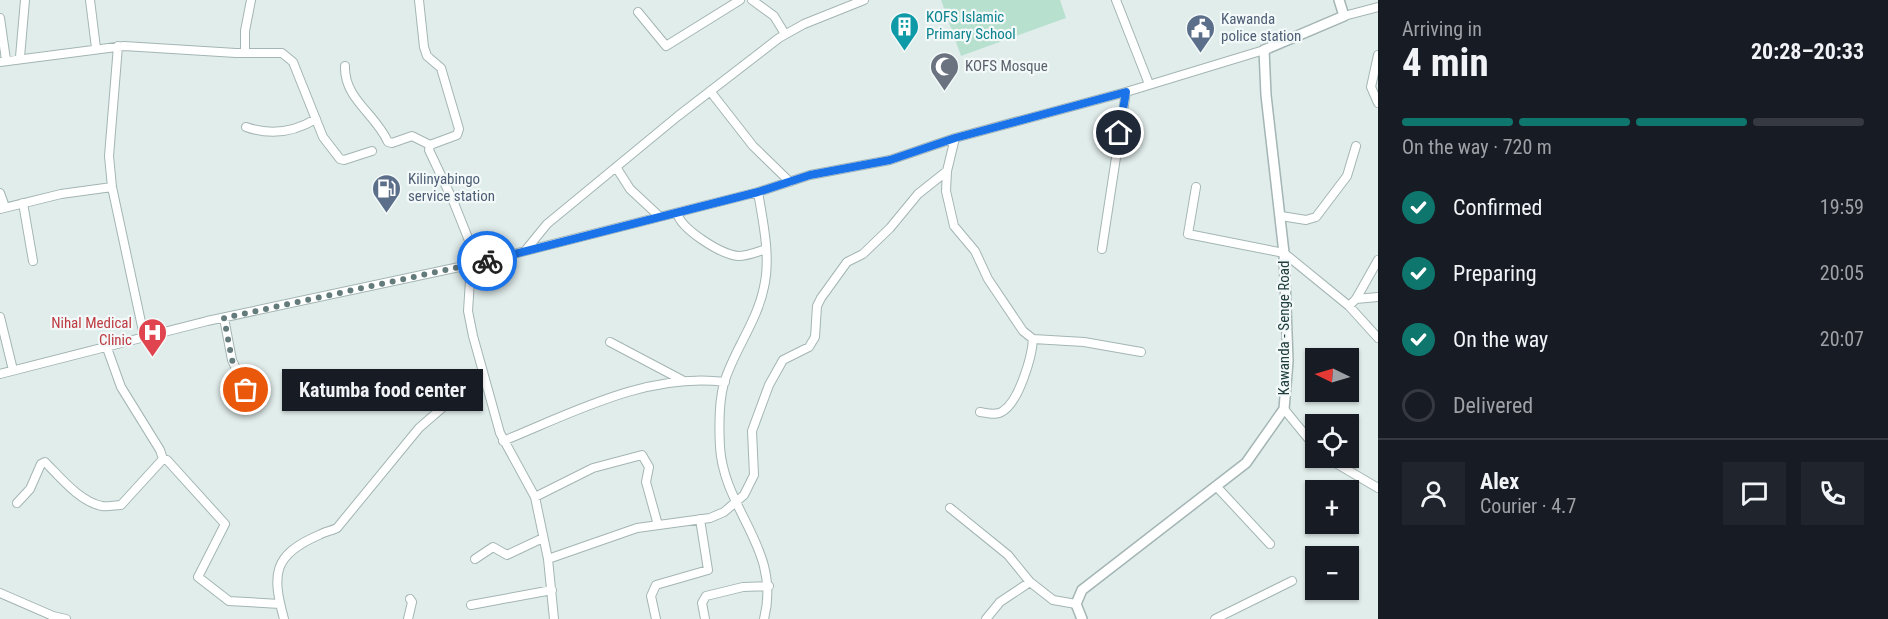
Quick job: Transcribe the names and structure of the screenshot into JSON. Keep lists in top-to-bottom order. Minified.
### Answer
{"streets":{"street":["Kawanda - Senge Road"]},"places":{"building":["KOFS Islamic Primary School"],"public building":["Kawanda police station"],"mosque":["KOFS Mosque"],"fuel station":["Kilinyabingo service station"],"hospital":["Nihal Medical Clinic"],"other":["Katumba food center"]},"north":"left","page":{"heading":["4 min","Arriving in","20:28–20:33"],"panel":["Alex","Courier · 4.7"],"bar":"On the way · 720 m","list":[["Confirmed","19:59"],["Preparing","20:05"],["On the way","20:07"],"Delivered"],"map_buttons":["+","−"],"bubble":"Katumba food center"}}
